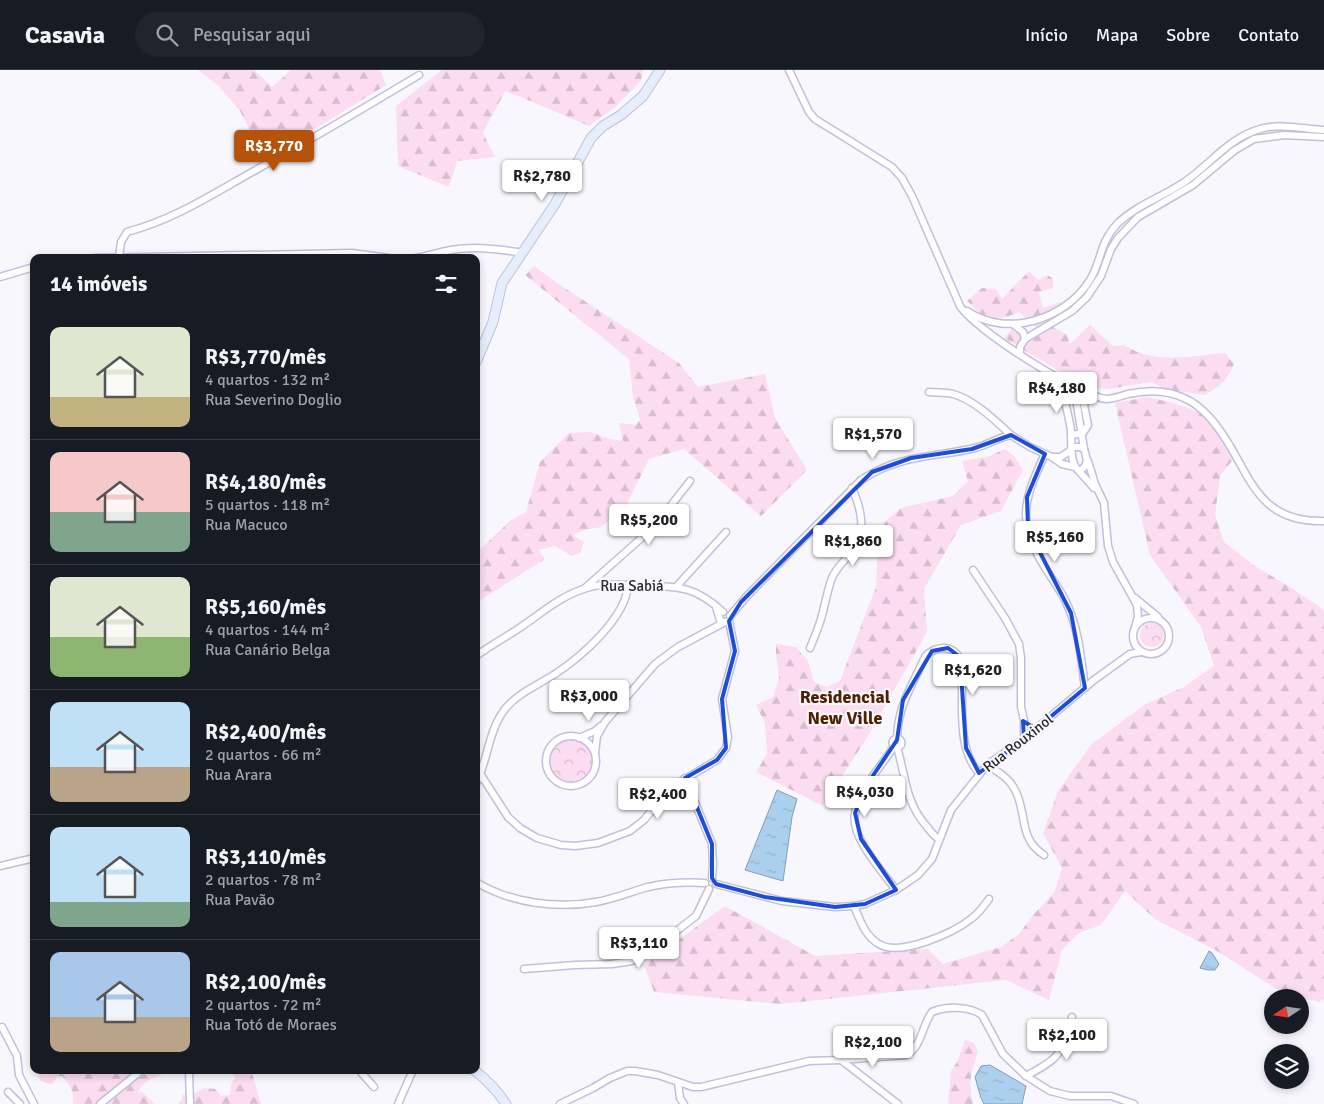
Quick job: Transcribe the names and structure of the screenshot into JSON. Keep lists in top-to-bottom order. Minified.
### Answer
{"streets":{"street":["Rua Sabiá","Rua Rouxinol"]},"districts":["Residencial New Ville"],"north":"left","page":{"header":"Casavia","search":"Pesquisar aqui","nav":["Início","Mapa","Sobre","Contato"],"price":["R$3,770","R$2,780","R$4,180","R$1,570","R$5,200","R$5,160","R$1,860","R$1,620","R$3,000","R$4,030","R$2,400","R$3,110","R$2,100","R$2,100"],"heading":"14 imóveis","list":[{"name":"R$3,770/mês","note":"4 quartos · 132 m² · Rua Severino Doglio"},{"name":"R$4,180/mês","note":"5 quartos · 118 m² · Rua Macuco"},{"name":"R$5,160/mês","note":"4 quartos · 144 m² · Rua Canário Belga"},{"name":"R$2,400/mês","note":"2 quartos · 66 m² · Rua Arara"},{"name":"R$3,110/mês","note":"2 quartos · 78 m² · Rua Pavão"},{"name":"R$2,100/mês","note":"2 quartos · 72 m² · Rua Totó de Moraes"}]}}
